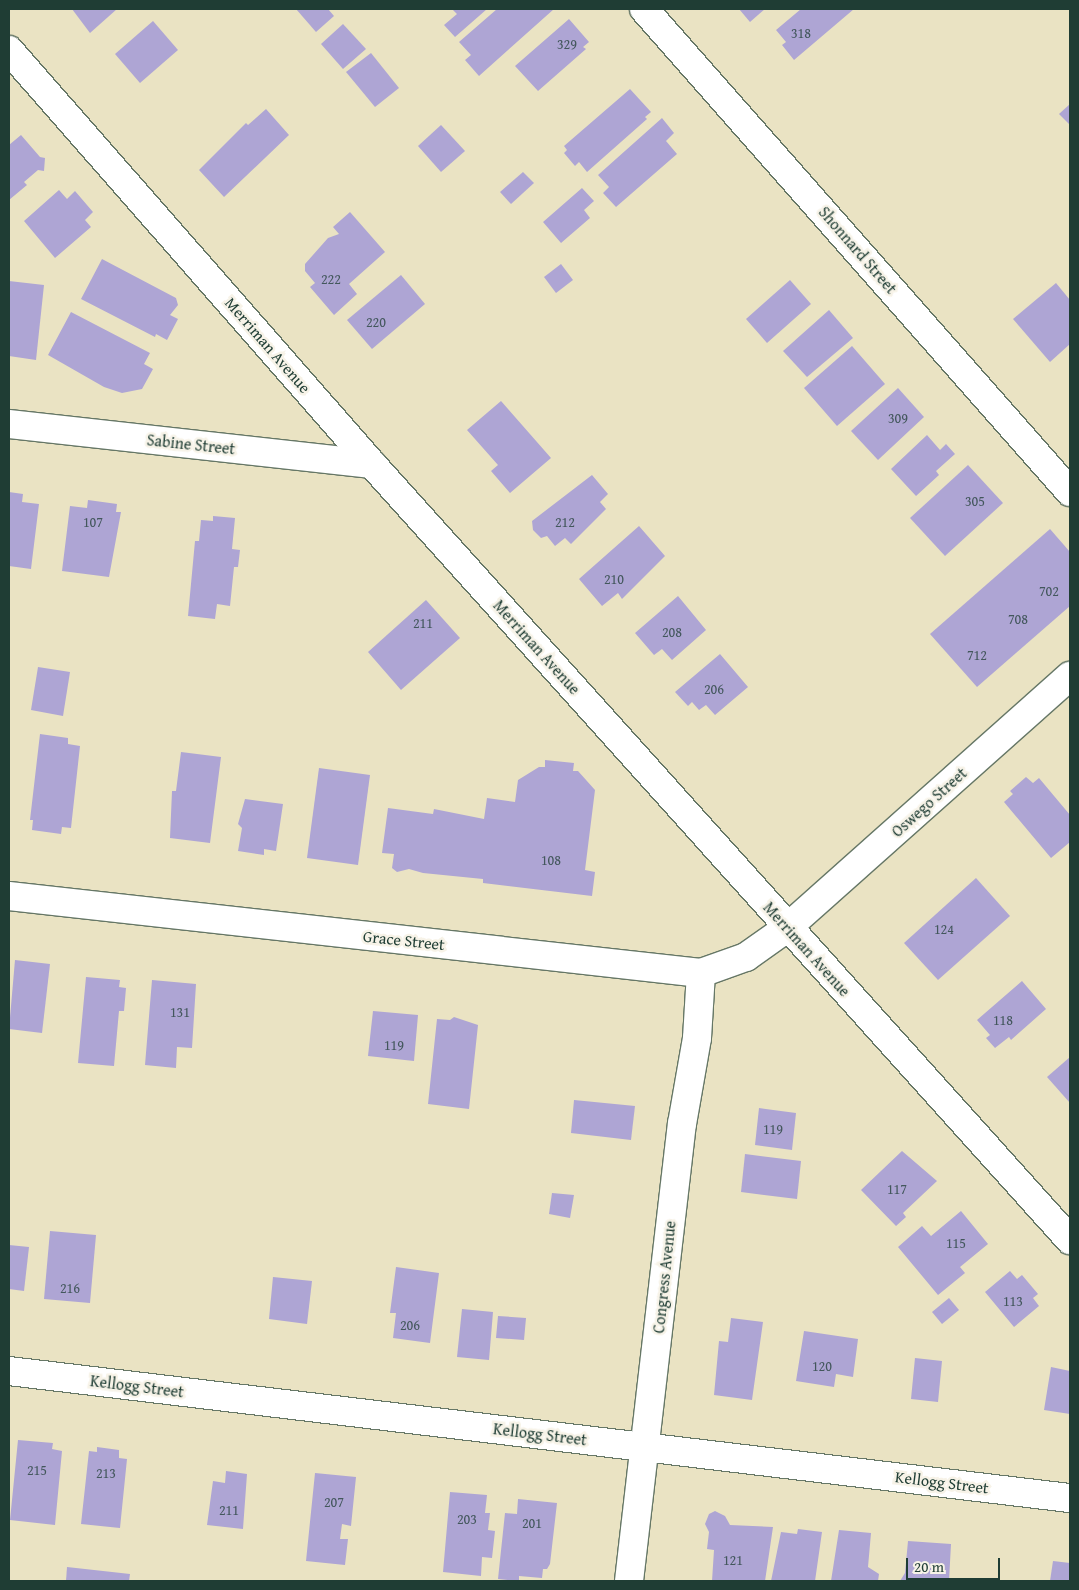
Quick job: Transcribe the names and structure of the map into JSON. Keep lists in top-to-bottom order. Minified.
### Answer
{"streets":{"street":["Shonnard Street","Merriman Avenue","Sabine Street","Oswego Street","Grace Street","Congress Avenue","Kellogg Street"]},"crossings":[["Merriman Avenue","Sabine Street"],["Merriman Avenue","Oswego Street"],["Merriman Avenue","Grace Street"],["Oswego Street","Grace Street"],["Grace Street","Congress Avenue"],["Congress Avenue","Kellogg Street"]],"house_numbers":["318","329","222","220","309","305","107","212","210","702","708","211","208","712","206","108","124","131","118","119","119","117","115","216","113","206","120","215","213","207","211","203","201","121"],"scale_bar":"20 m"}
